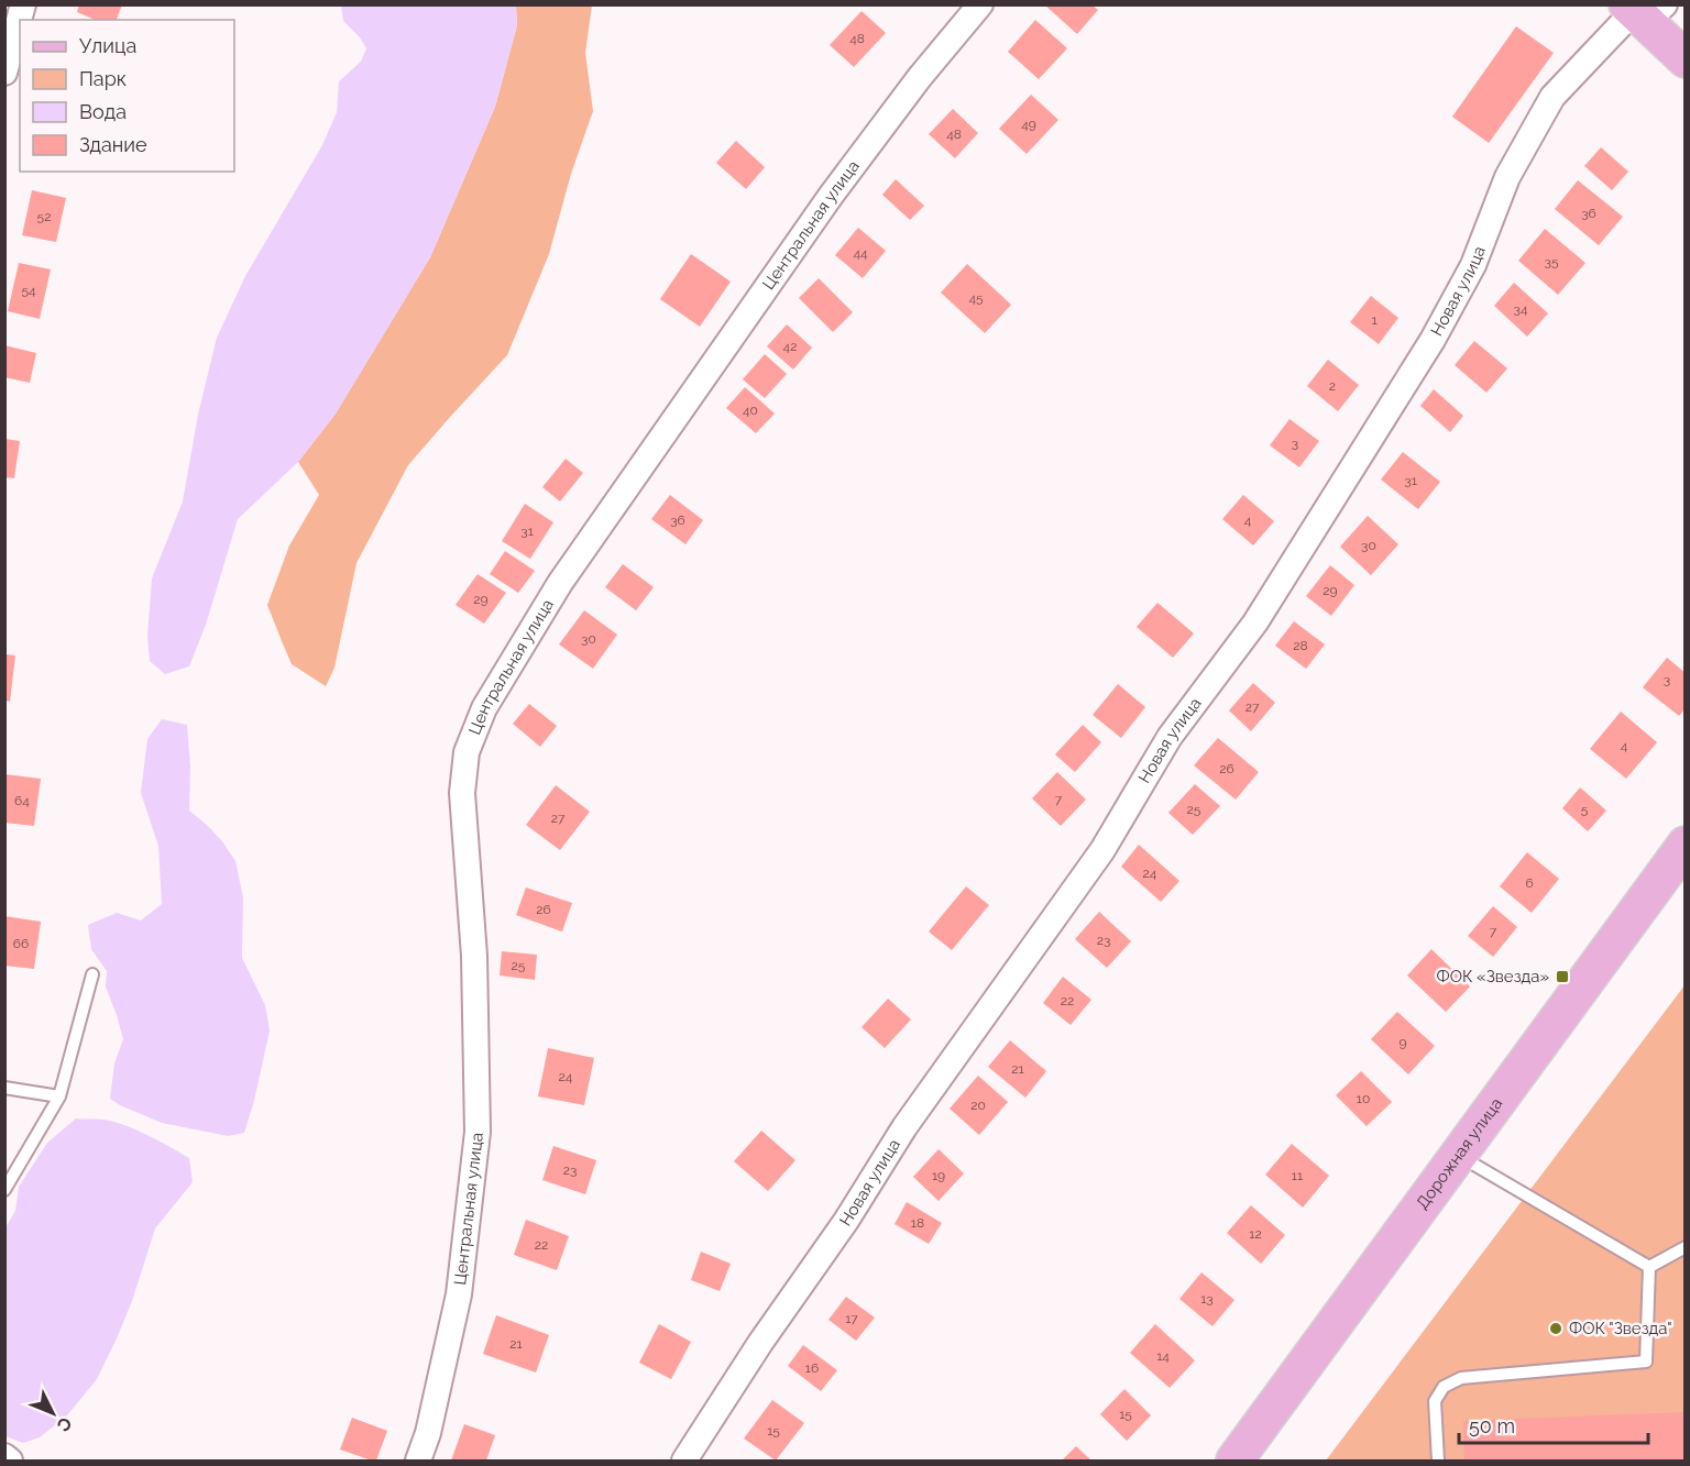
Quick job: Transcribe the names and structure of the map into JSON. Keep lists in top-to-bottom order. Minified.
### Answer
{"streets":{"main road":["Дорожная улица"],"street":["Центральная улица","Новая улица"]},"places":{"transit":["ФОК «Звезда»"],"other":["ФОК \"Звезда\""]},"house_numbers":["48","49","48","36","52","44","35","54","45","34","1","42","2","40","3","31","36","4","31","30","29","29","30","28","3","27","4","26","7","64","25","5","27","24","6","26","7","23","66","25","22","9","21","24","10","20","23","19","11","18","12","22","13","17","21","14","16","15","15"],"legend":["Улица","Парк","Вода","Здание"],"scale_bar":"50 m","north":"bottom right"}
